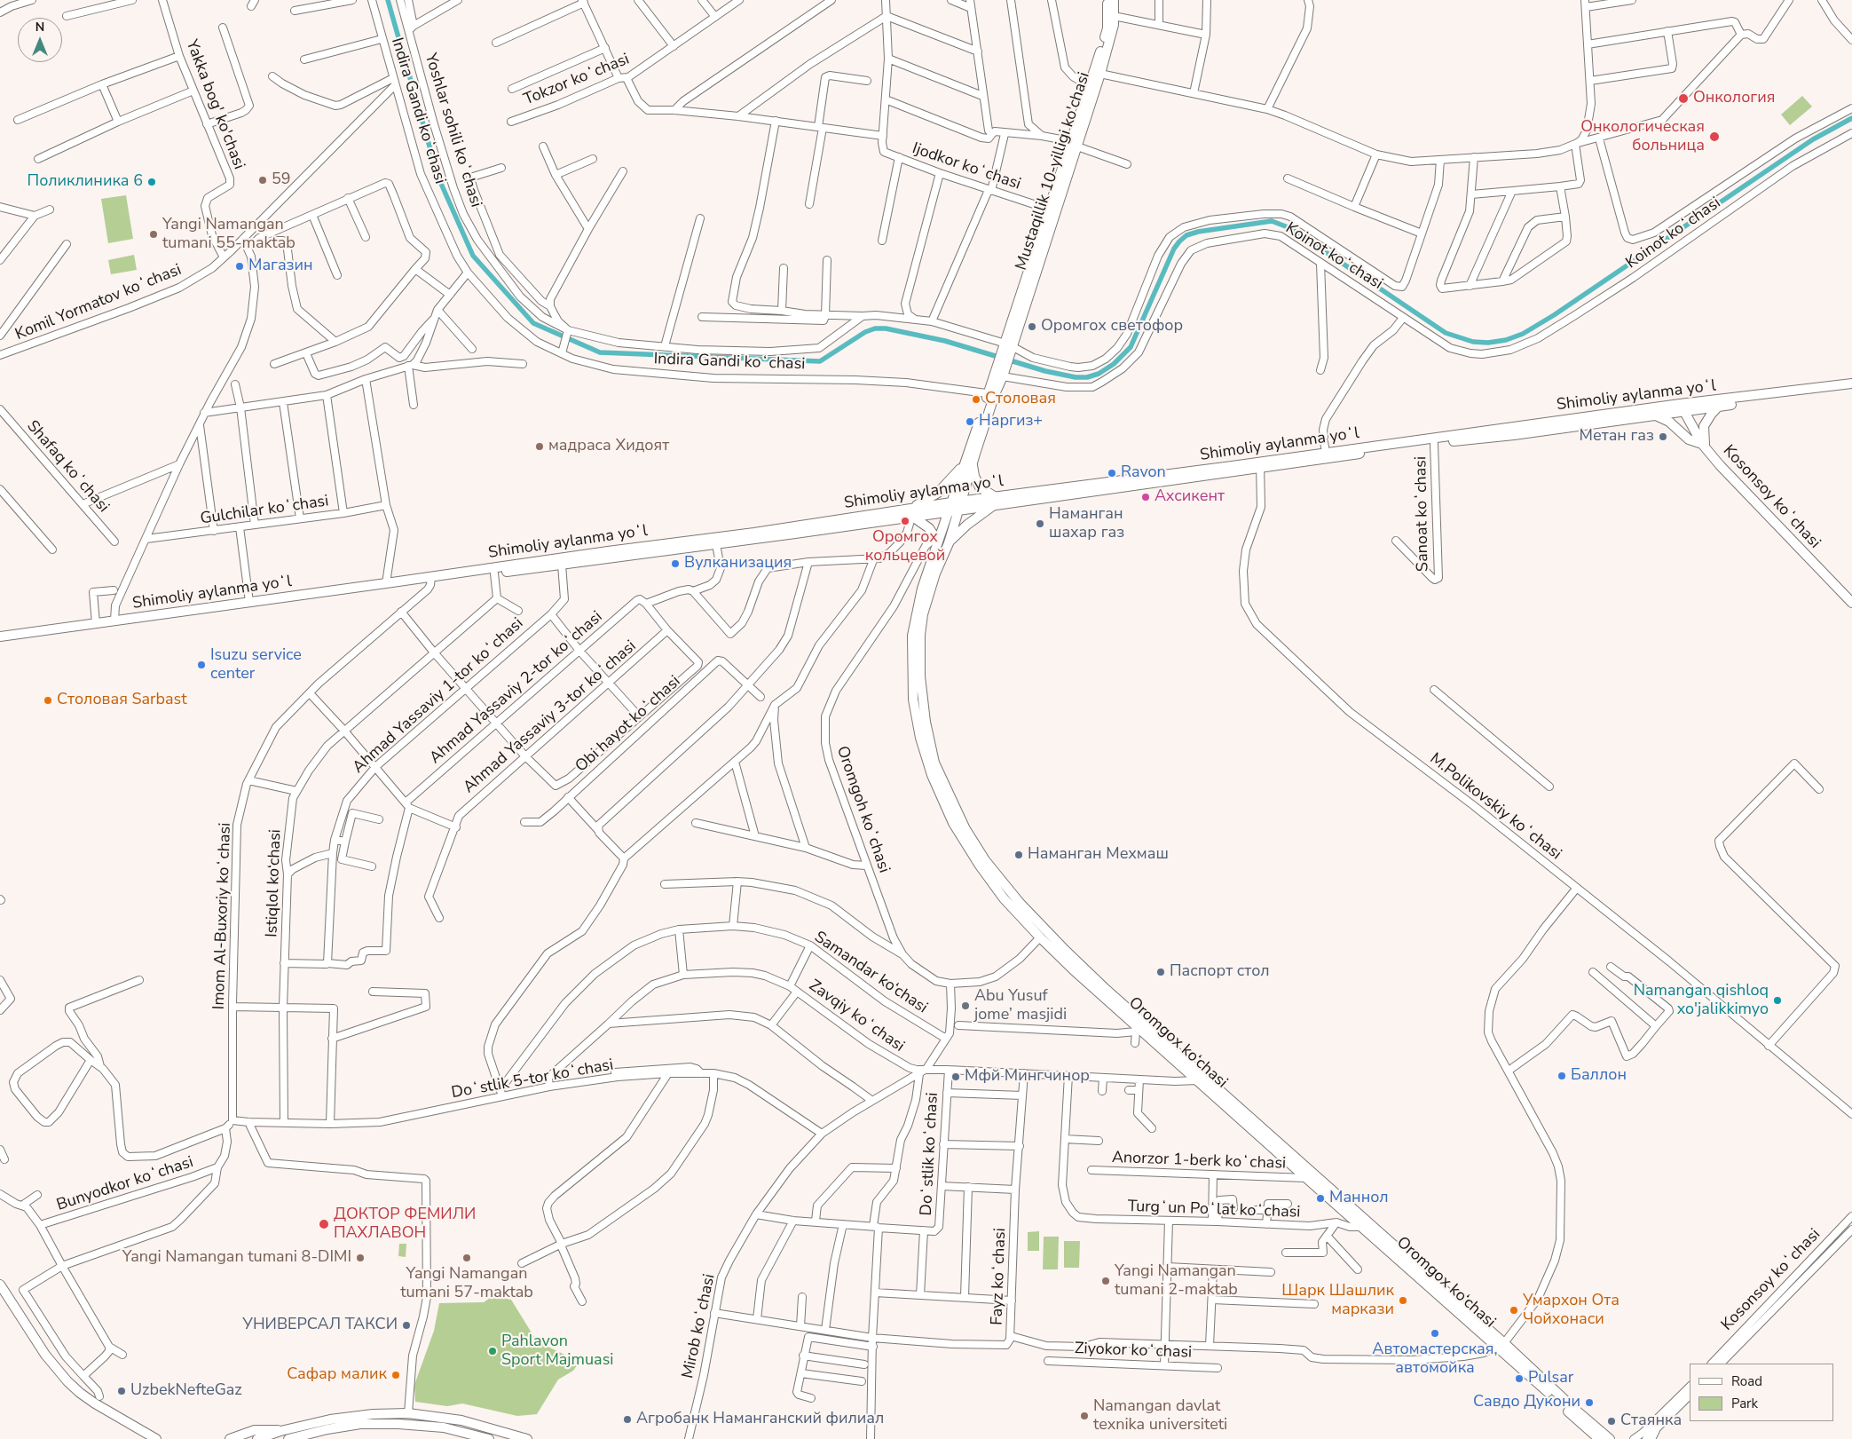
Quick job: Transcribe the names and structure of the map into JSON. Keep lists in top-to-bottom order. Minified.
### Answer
{"streets":{"main road":["Mustaqillik 10-yilligi ko'chasi","Shimoliy aylanma yoʻl","Kosonsoy koʻchasi","Oromgox ko‘chasi"],"street":["Tokzor koʻchasi","Yakka bog' ko'chasi","Indira Gandi koʻchasi","Yoshlar sohili koʻchasi","Ijodkor koʻchasi","Koinot koʻchasi","Komil Yormatov koʻchasi","Shafaq koʻchasi","Gulchilar koʻchasi","Sanoat koʻchasi","Ahmad Yassaviy 2-tor koʻchasi","Ahmad Yassaviy 1-tor koʻchasi","Ahmad Yassaviy 3-tor koʻchasi","Obi hayot koʻchasi","M.Polikovskiy koʻchasi","Oromgoh koʻchasi","Istiqlol ko‘chasi","Imom Al-Buxoriy koʻchasi","Samandar ko‘chasi","Zavqiy koʻchasi","Doʻstlik 5-tor koʻchasi","Doʻstlik koʻchasi","Anorzor 1-berk koʻchasi","Bunyodkor koʻchasi","Turgʻun Poʻlat koʻchasi","Fayz koʻchasi","Mirob koʻchasi","Ziyokor koʻchasi"]},"crossings":[["Yakka bog' ko'chasi","Komil Yormatov koʻchasi"],["Indira Gandi koʻchasi","Mustaqillik 10-yilligi ko'chasi"],["Indira Gandi koʻchasi","Komil Yormatov koʻchasi"],["Ijodkor koʻchasi","Mustaqillik 10-yilligi ko'chasi"],["Mustaqillik 10-yilligi ko'chasi","Koinot koʻchasi"],["Mustaqillik 10-yilligi ko'chasi","Shimoliy aylanma yoʻl"],["Shimoliy aylanma yoʻl","Kosonsoy koʻchasi"],["Shimoliy aylanma yoʻl","Sanoat koʻchasi"],["Shimoliy aylanma yoʻl","Ahmad Yassaviy 1-tor koʻchasi"],["Shimoliy aylanma yoʻl","M.Polikovskiy koʻchasi"],["Shimoliy aylanma yoʻl","Imom Al-Buxoriy koʻchasi"],["Oromgoh koʻchasi","Oromgox ko‘chasi"],["Istiqlol ko‘chasi","Doʻstlik 5-tor koʻchasi"],["Imom Al-Buxoriy koʻchasi","Doʻstlik 5-tor koʻchasi"],["Zavqiy koʻchasi","Oromgox ko‘chasi"],["Zavqiy koʻchasi","Doʻstlik 5-tor koʻchasi"],["Zavqiy koʻchasi","Doʻstlik koʻchasi"],["Zavqiy koʻchasi","Fayz koʻchasi"],["Zavqiy koʻchasi","Mirob koʻchasi"],["Oromgox ko‘chasi","Anorzor 1-berk koʻchasi"],["Oromgox ko‘chasi","Turgʻun Poʻlat koʻchasi"],["Doʻstlik 5-tor koʻchasi","Mirob koʻchasi"],["Doʻstlik koʻchasi","Mirob koʻchasi"]],"places":["Онкология","Онкологическая больница","59","Поликлиника 6","Yangi Namangan tumani 55-maktab","Магазин","Оромгох светофор","Столовая","Наргиз+","Метан газ","мадраса Хидоят","Ravon","Ахсикент","Оромгох кольцевой","Наманган шахар газ","Вулканизация","Isuzu service center","Столовая Sarbast","Наманган Мехмаш","Паспорт стол","Namangan qishloq xo'jalikkimyo","Abu Yusuf jome’ masjidi","Баллон","Мфй Мингчинор","Маннол","ДОКТОР ФЕМИЛИ ПАХЛАВОН","Yangi Namangan tumani 8-DIMI","Yangi Namangan tumani 57-maktab","Yangi Namangan tumani 2-maktab","Шарк Шашлик маркази","Умархон Ота Чойхонаси","УНИВЕРСАЛ ТАКСИ","Автомастерская, автомойка","Pahlavon Sport Majmuasi","Сафар малик","Pulsar","UzbekNefteGaz","Савдо Дукони","Namangan davlat texnika universiteti","Агробанк Наманганский филиал","Стаянка"],"legend":["Road","Park"],"north":"top"}
